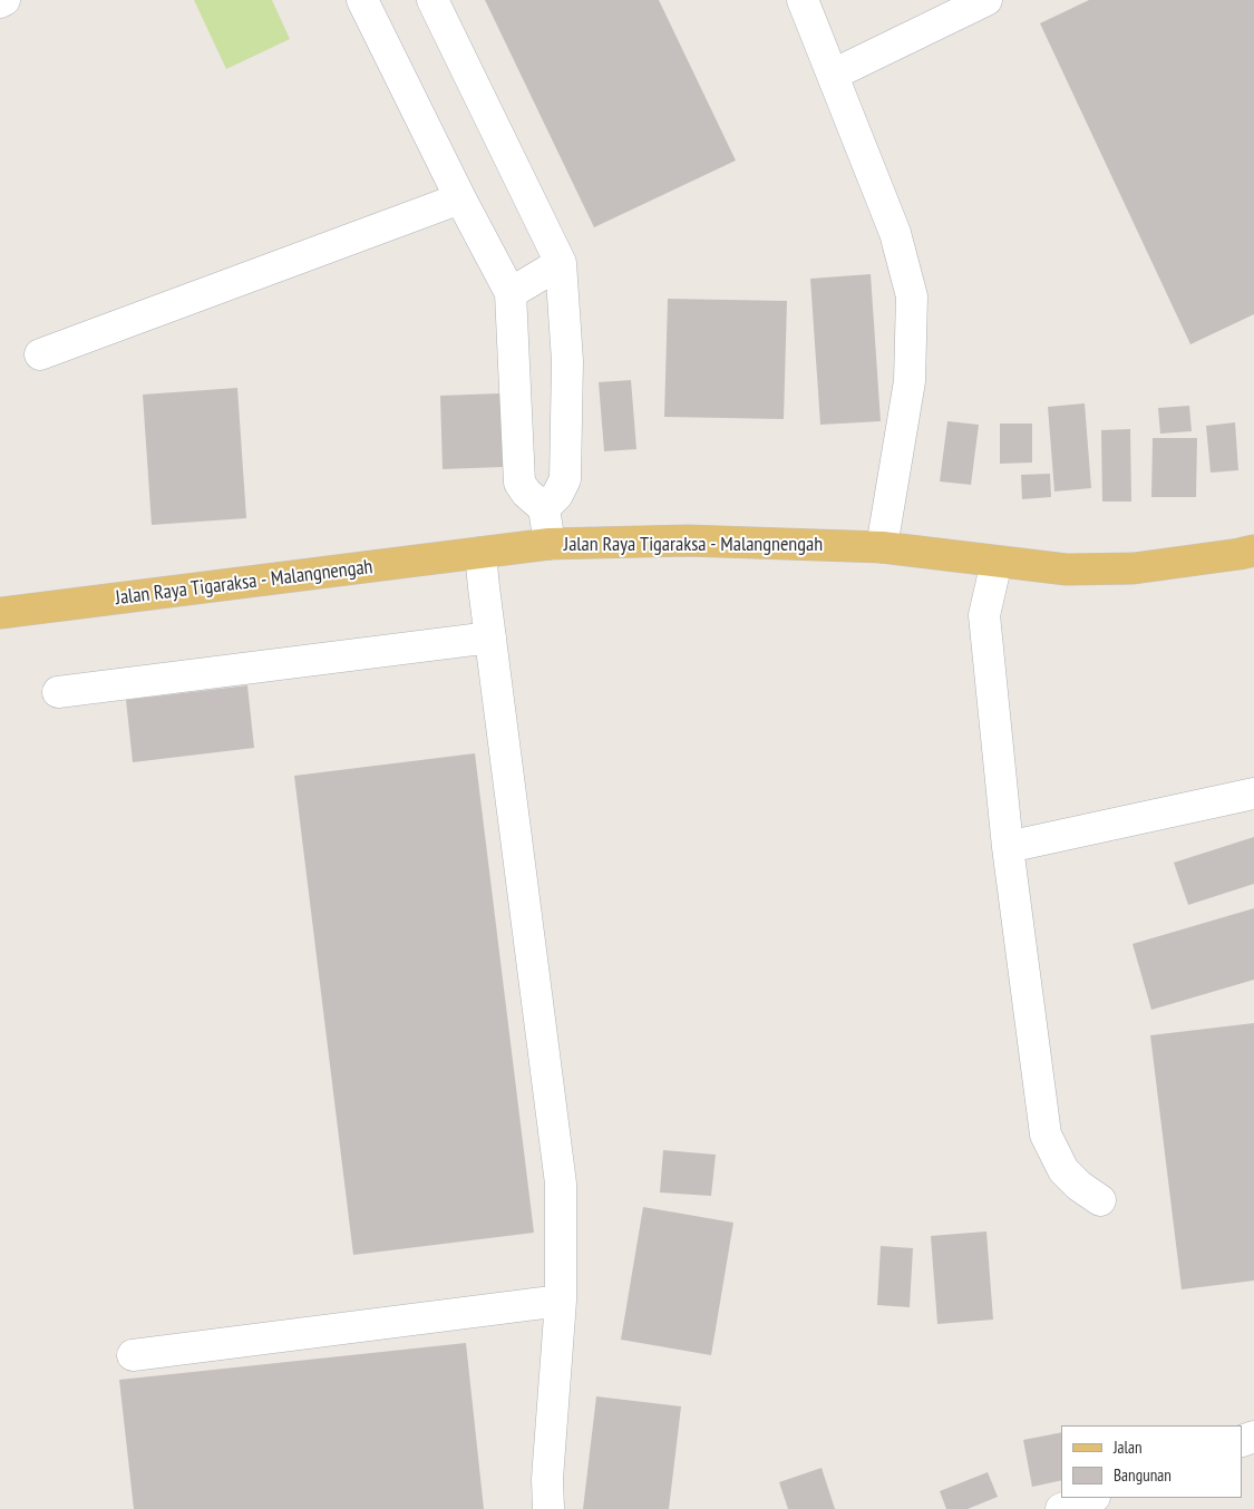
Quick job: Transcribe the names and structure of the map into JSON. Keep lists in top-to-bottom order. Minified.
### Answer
{"streets":{"main road":["Jalan Raya Tigaraksa - Malangnengah"]},"legend":["Jalan","Bangunan"]}
